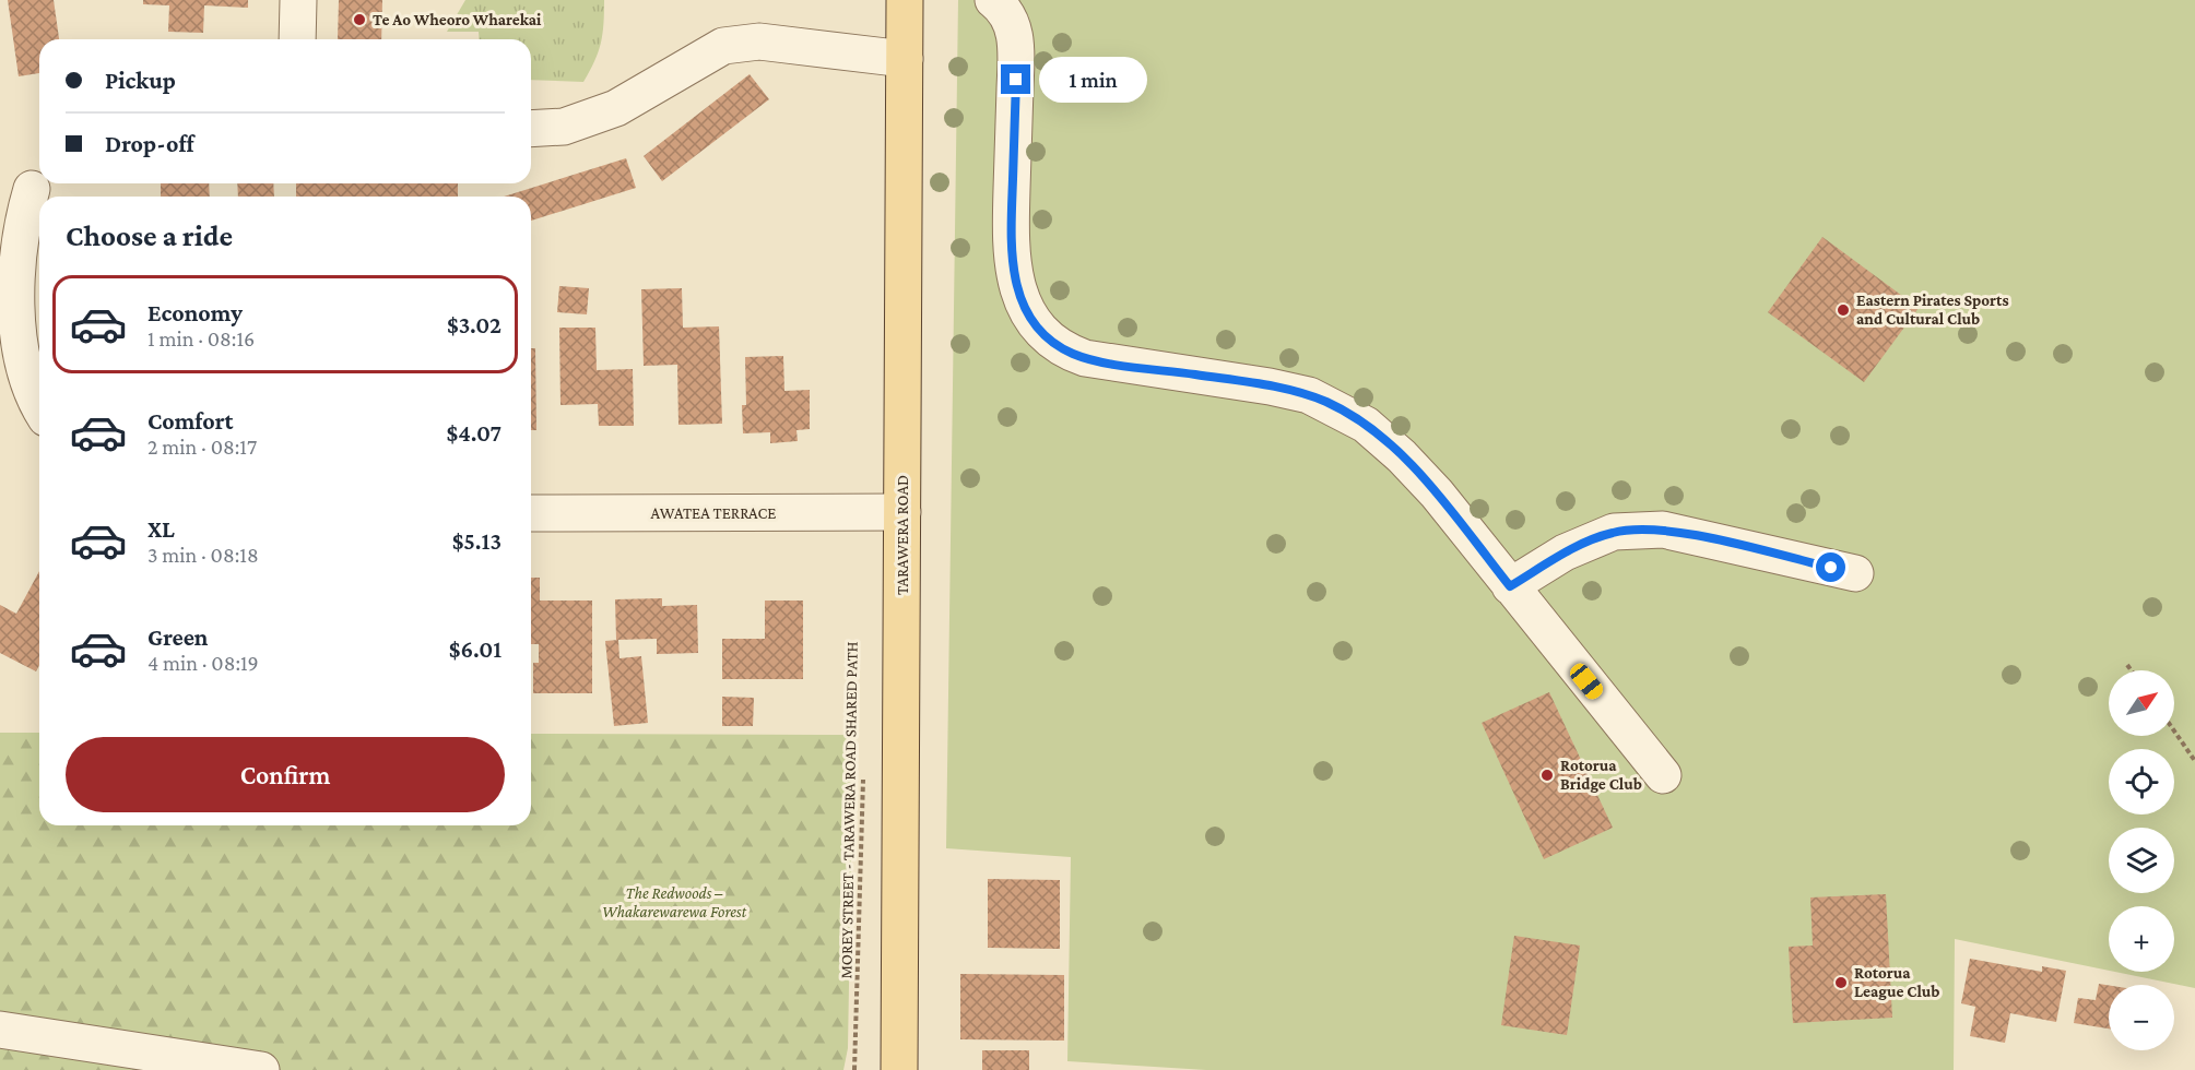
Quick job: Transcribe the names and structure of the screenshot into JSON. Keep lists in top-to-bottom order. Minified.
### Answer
{"streets":{"main road":["TARAWERA ROAD"],"street":["AWATEA TERRACE"],"path":["MOREY STREET - TARAWERA ROAD SHARED PATH"]},"crossings":[["AWATEA TERRACE","TARAWERA ROAD"]],"parks":["The Redwoods – Whakarewarewa Forest"],"places":["Te Ao Wheoro Wharekai","Eastern Pirates Sports and Cultural Club","Rotorua Bridge Club","Rotorua League Club"],"north":"top right","page":{"banner":["Pickup","Drop-off"],"bubble":"1 min","heading":"Choose a ride","list":[{"name":"Economy","note":"1 min · 08:16","value":"$3.02"},{"name":"Comfort","note":"2 min · 08:17","value":"$4.07"},{"name":"XL","note":"3 min · 08:18","value":"$5.13"},{"name":"Green","note":"4 min · 08:19","value":"$6.01"}],"map_buttons":["+","−"],"buttons":"Confirm"}}
